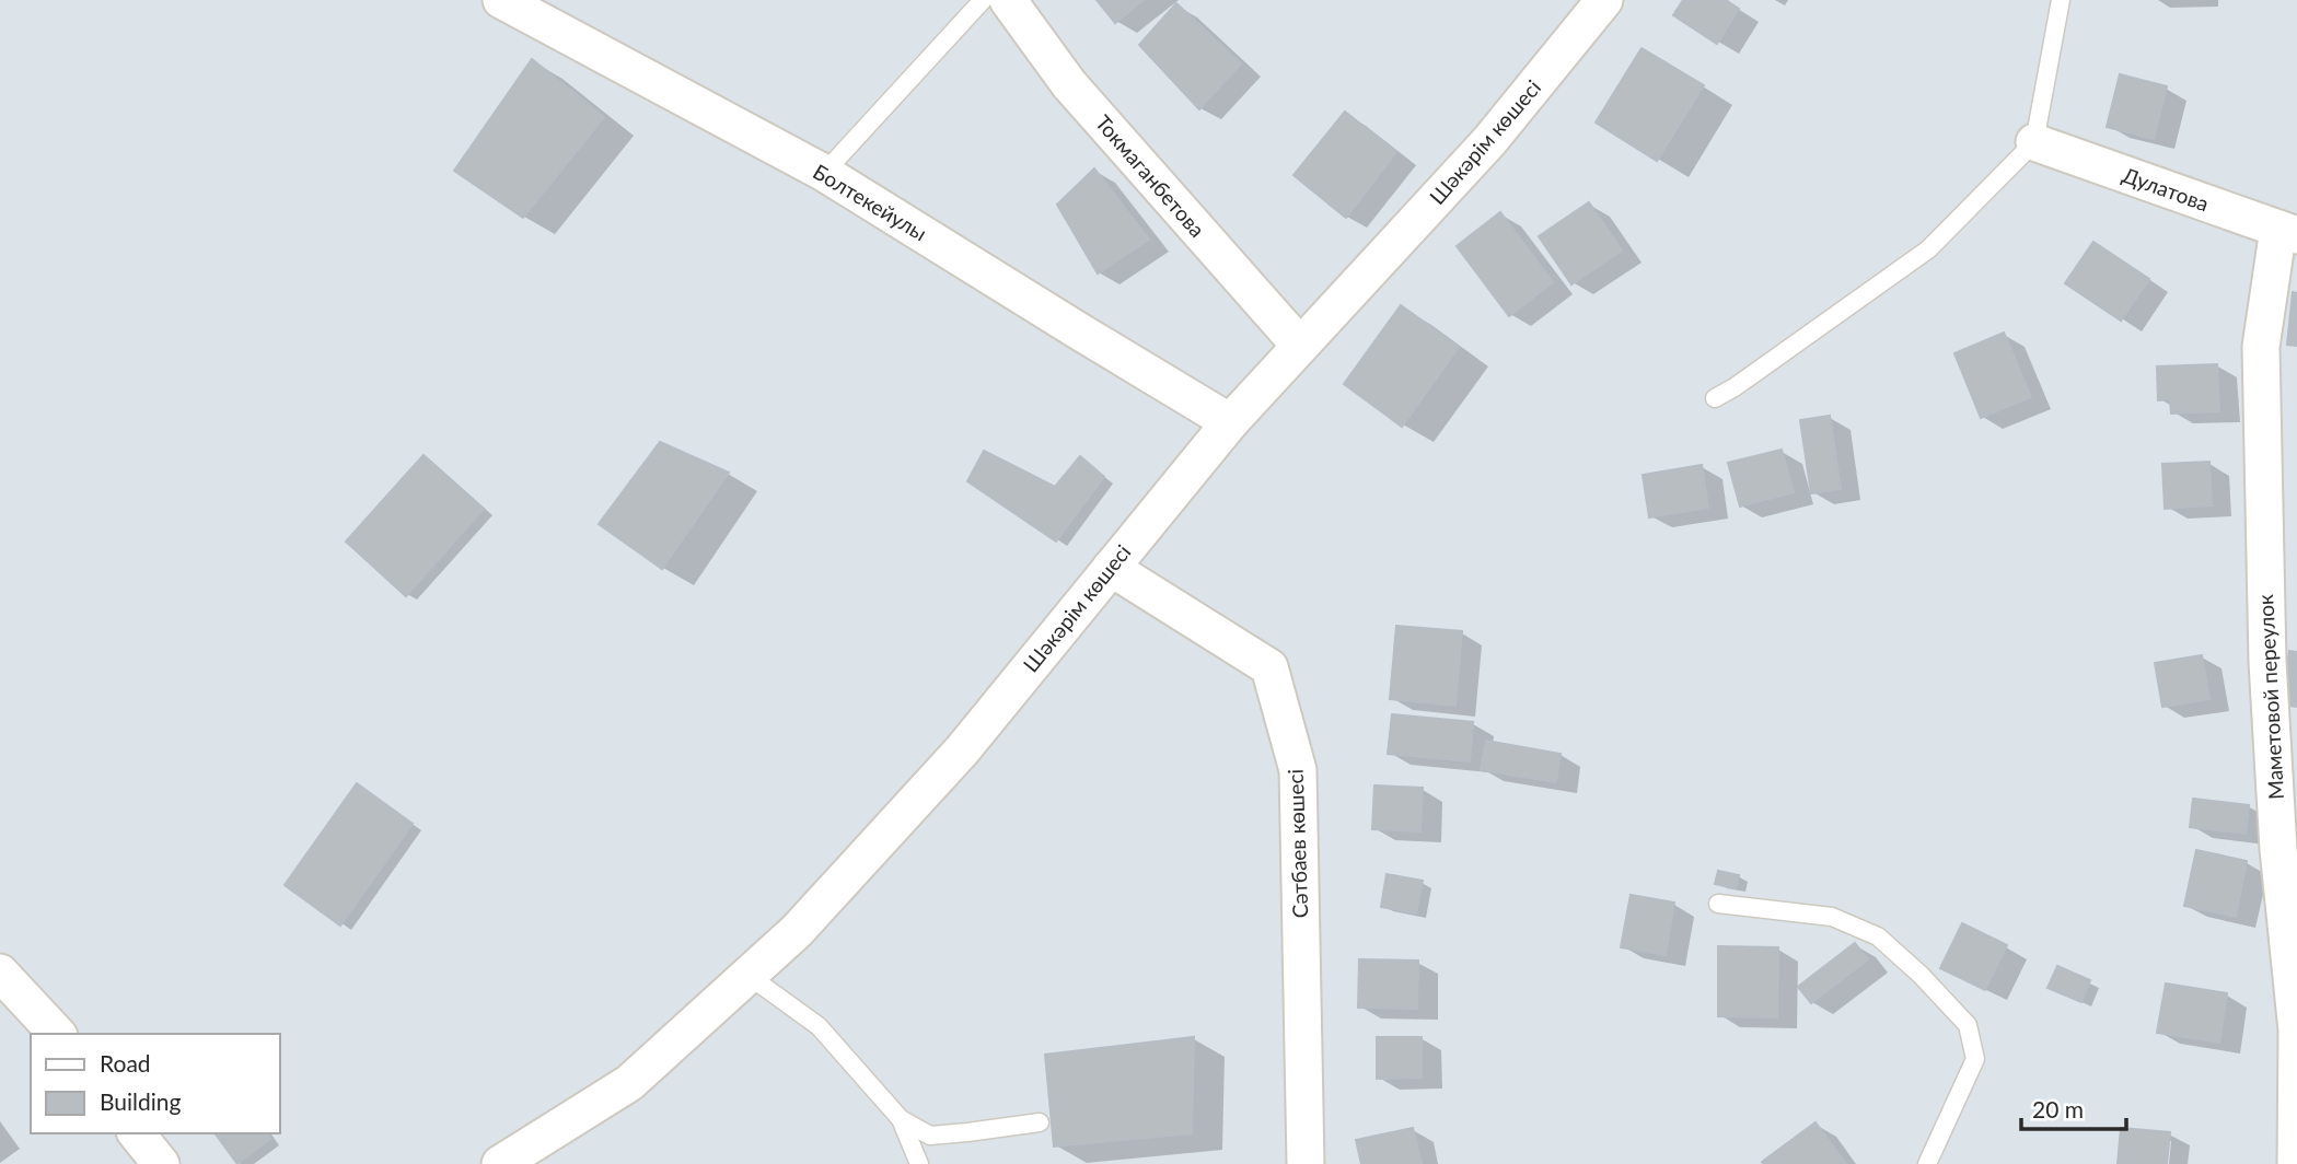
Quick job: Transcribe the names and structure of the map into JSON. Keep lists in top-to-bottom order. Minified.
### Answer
{"streets":{"street":["Шәкәрім көшесі","Токмаганбетова","Дулатова","Болтекейулы","Маметовой переулок","Сәтбаев көшесі"]},"crossings":[["Шәкәрім көшесі","Токмаганбетова"],["Шәкәрім көшесі","Болтекейулы"],["Шәкәрім көшесі","Сәтбаев көшесі"],["Дулатова","Маметовой переулок"]],"legend":["Road","Building"],"scale_bar":"20 m"}
